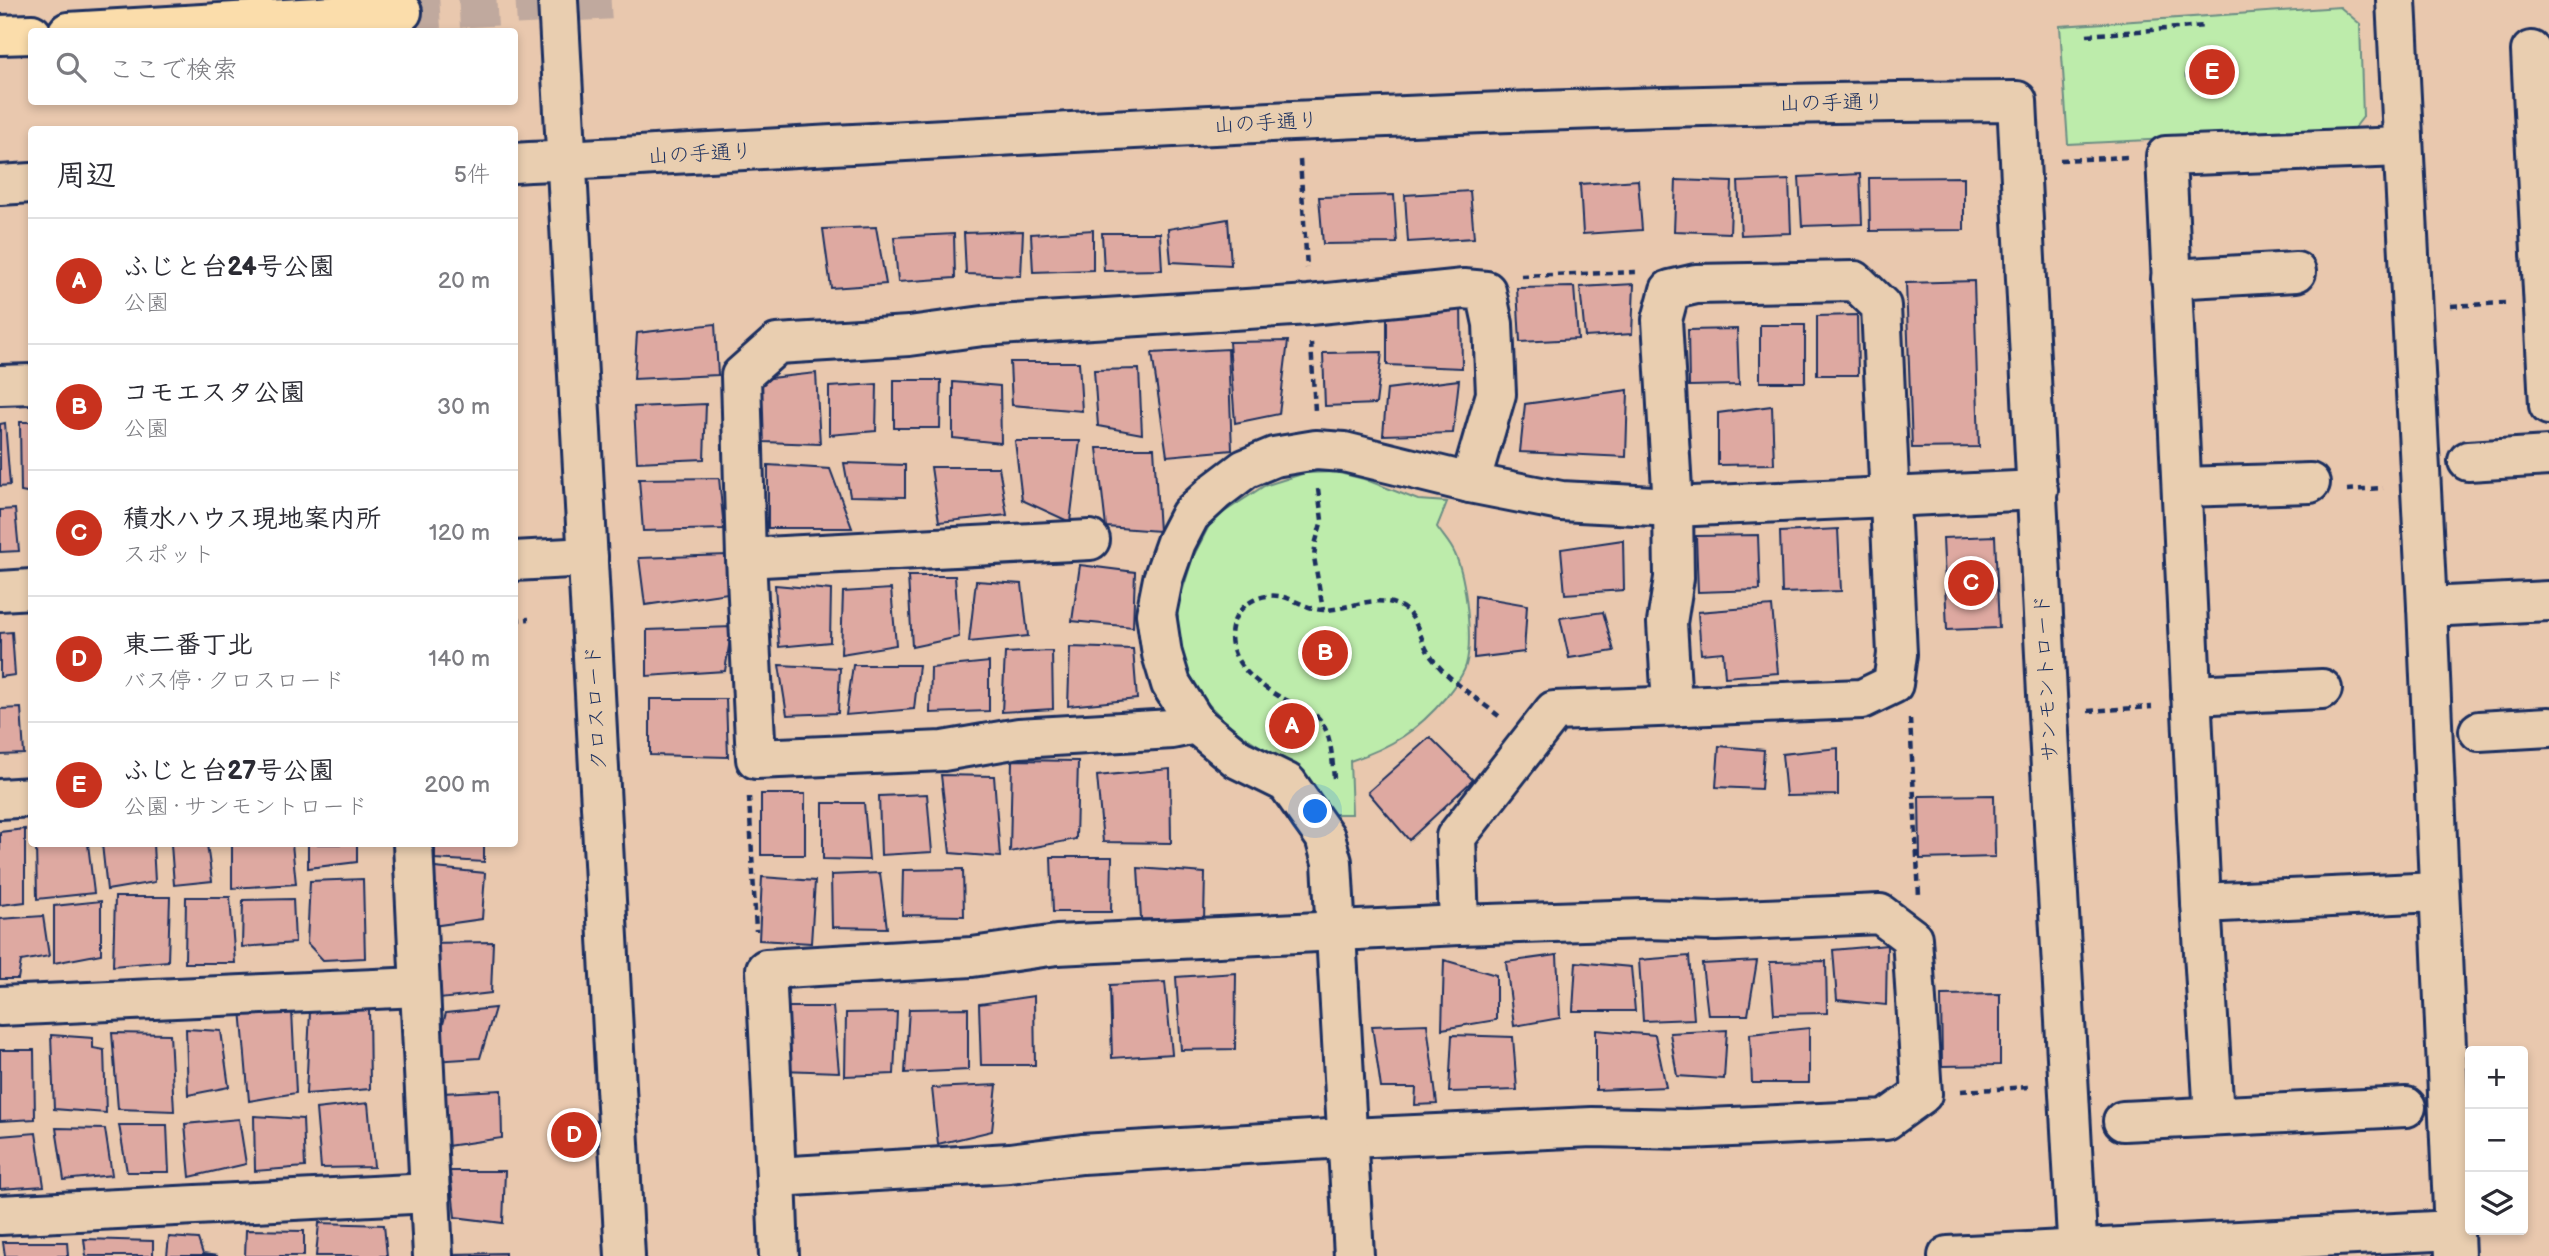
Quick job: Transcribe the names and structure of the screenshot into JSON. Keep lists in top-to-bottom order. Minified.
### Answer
{"streets":{"street":["山の手通り","サンモントロード","クロスロード"]},"crossings":[["山の手通り","サンモントロード"],["山の手通り","クロスロード"]],"page":{"search":"ここで検索","pins":["E","C","B","A","D"],"heading":["周辺","5件"],"list":[{"mark":"A","name":"ふじと台24号公園","note":"公園","value":"20 m"},{"mark":"B","name":"コモエスタ公園","note":"公園","value":"30 m"},{"mark":"C","name":"積水ハウス現地案内所","note":"スポット","value":"120 m"},{"mark":"D","name":"東二番丁北","note":"バス停 · クロスロード","value":"140 m"},{"mark":"E","name":"ふじと台27号公園","note":"公園 · サンモントロード","value":"200 m"}],"map_buttons":["+","−"]}}
